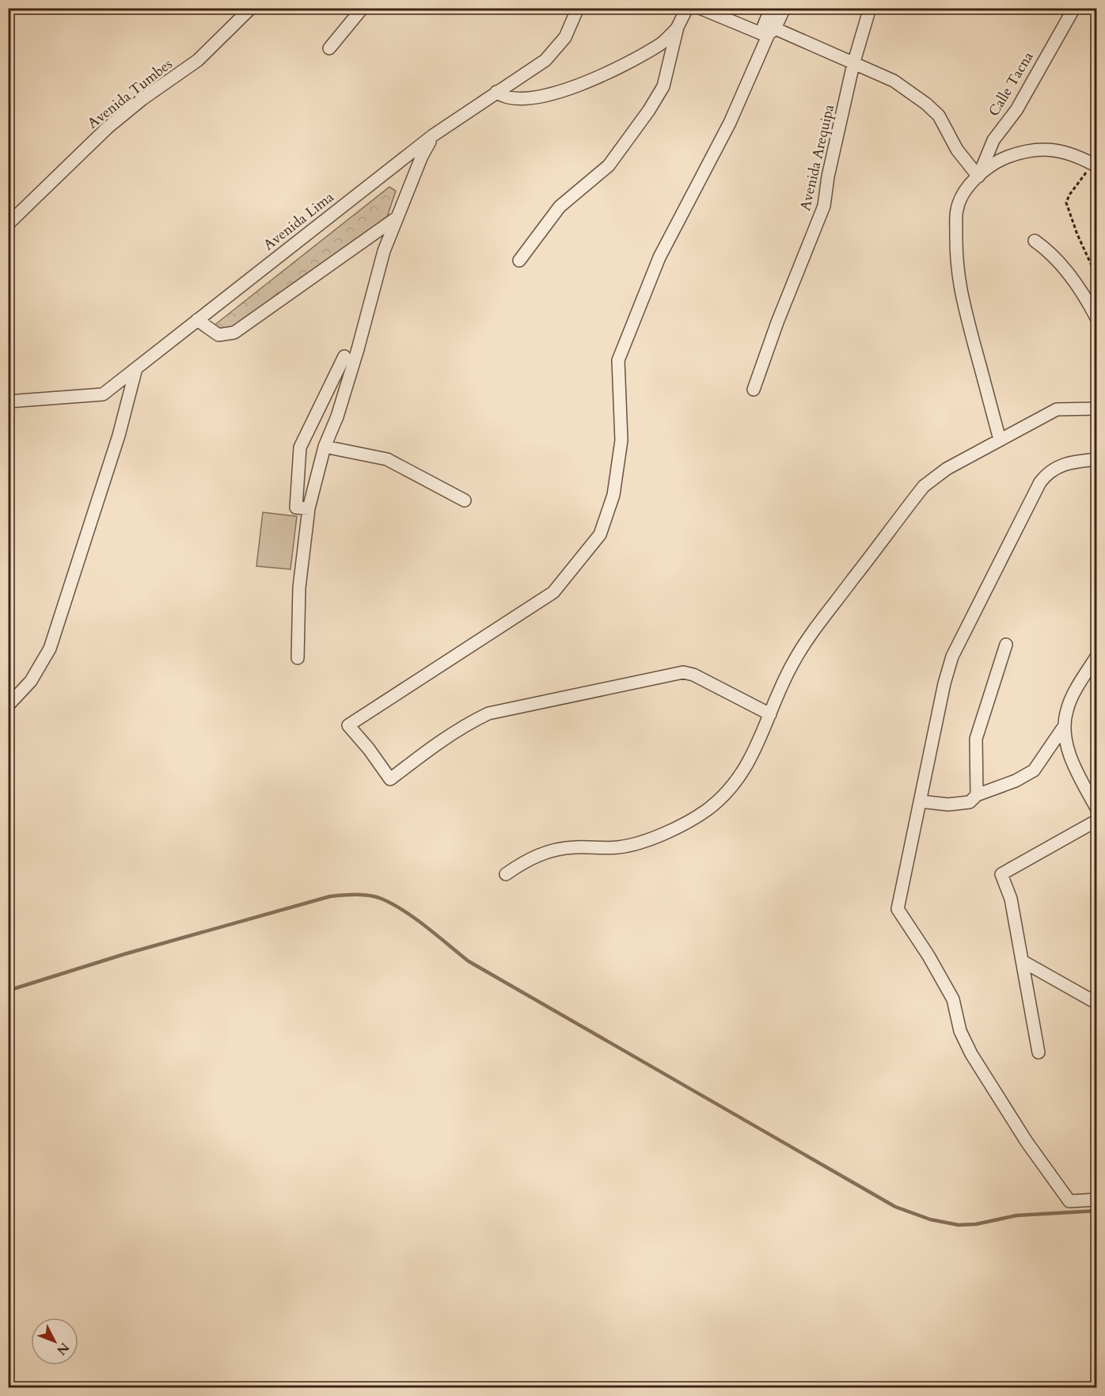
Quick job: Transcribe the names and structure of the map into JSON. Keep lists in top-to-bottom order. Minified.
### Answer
{"streets":{"street":["Calle Tacna","Avenida Tumbes","Avenida Arequipa","Avenida Lima"]},"north":"bottom right"}
